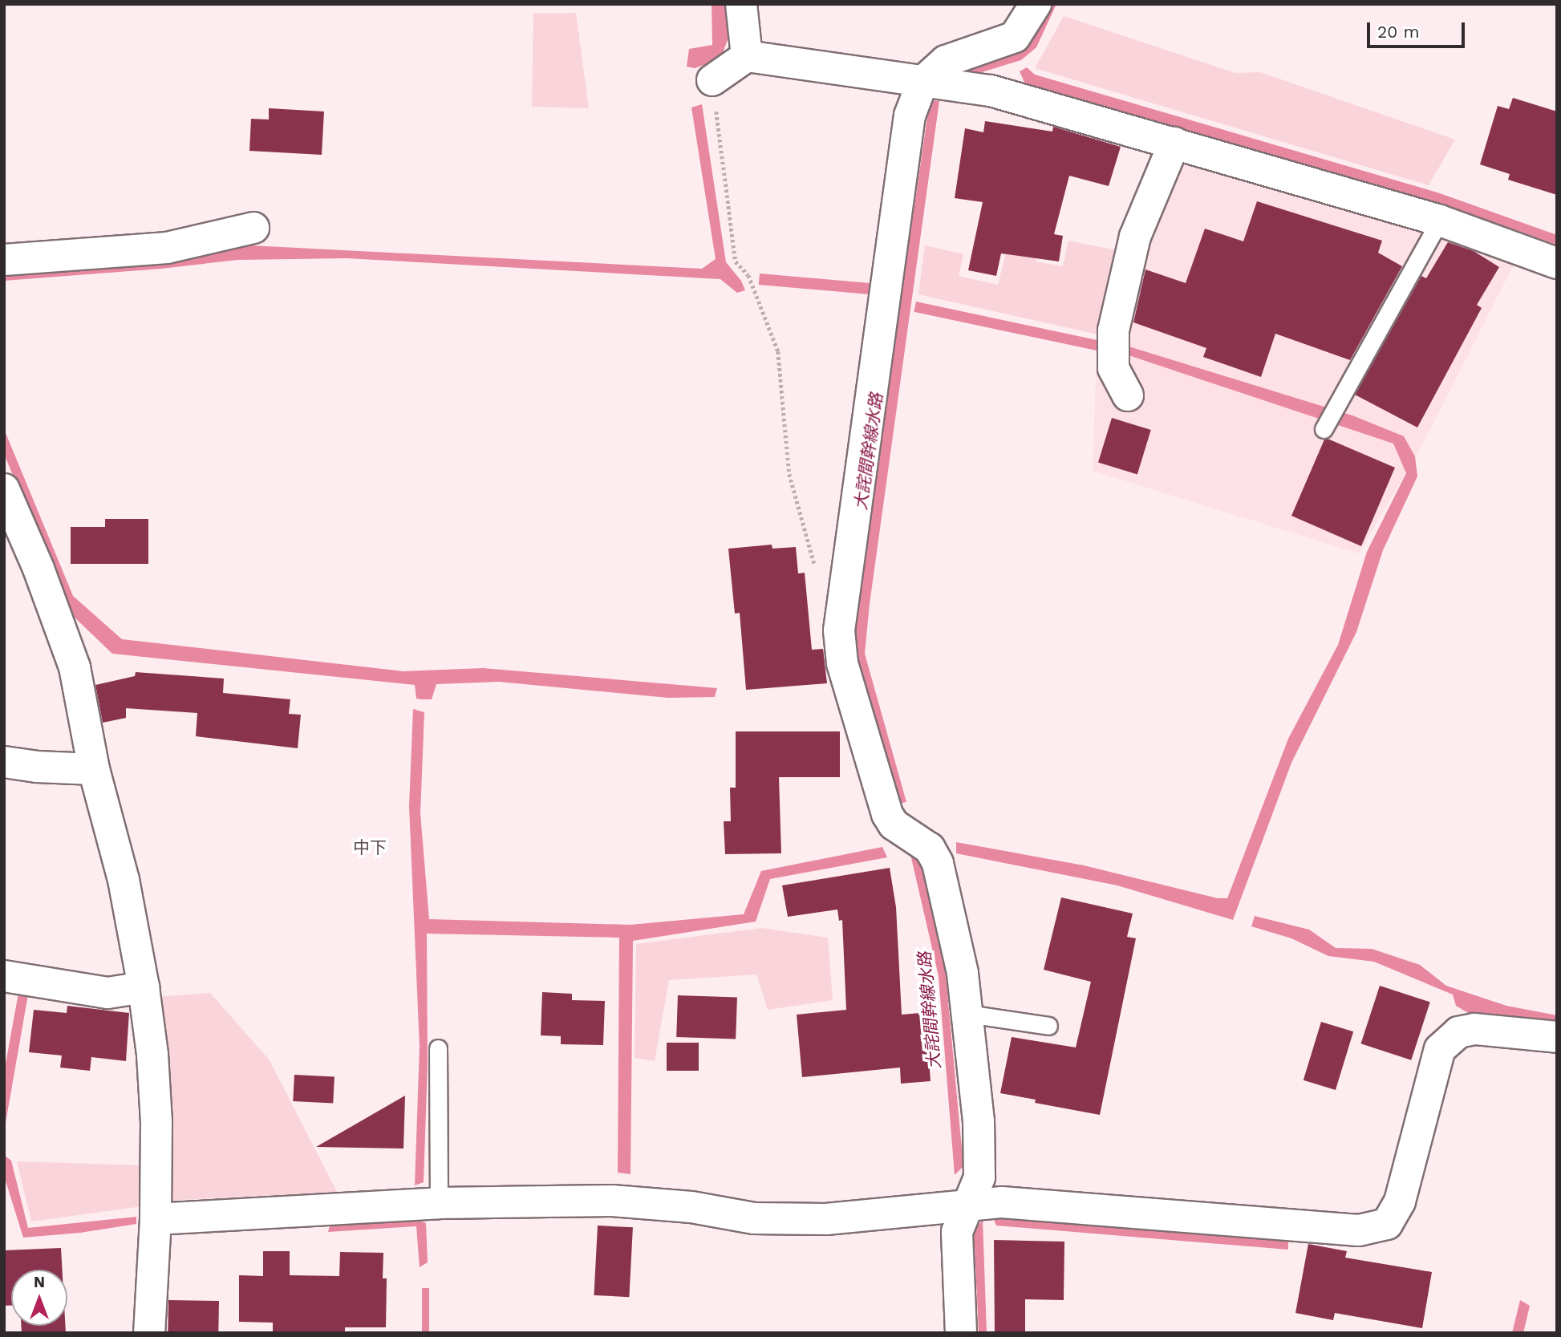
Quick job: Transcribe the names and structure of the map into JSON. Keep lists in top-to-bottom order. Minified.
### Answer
{"districts":["中下"],"water":["大詫間幹線水路"],"scale_bar":"20 m","north":"top"}
